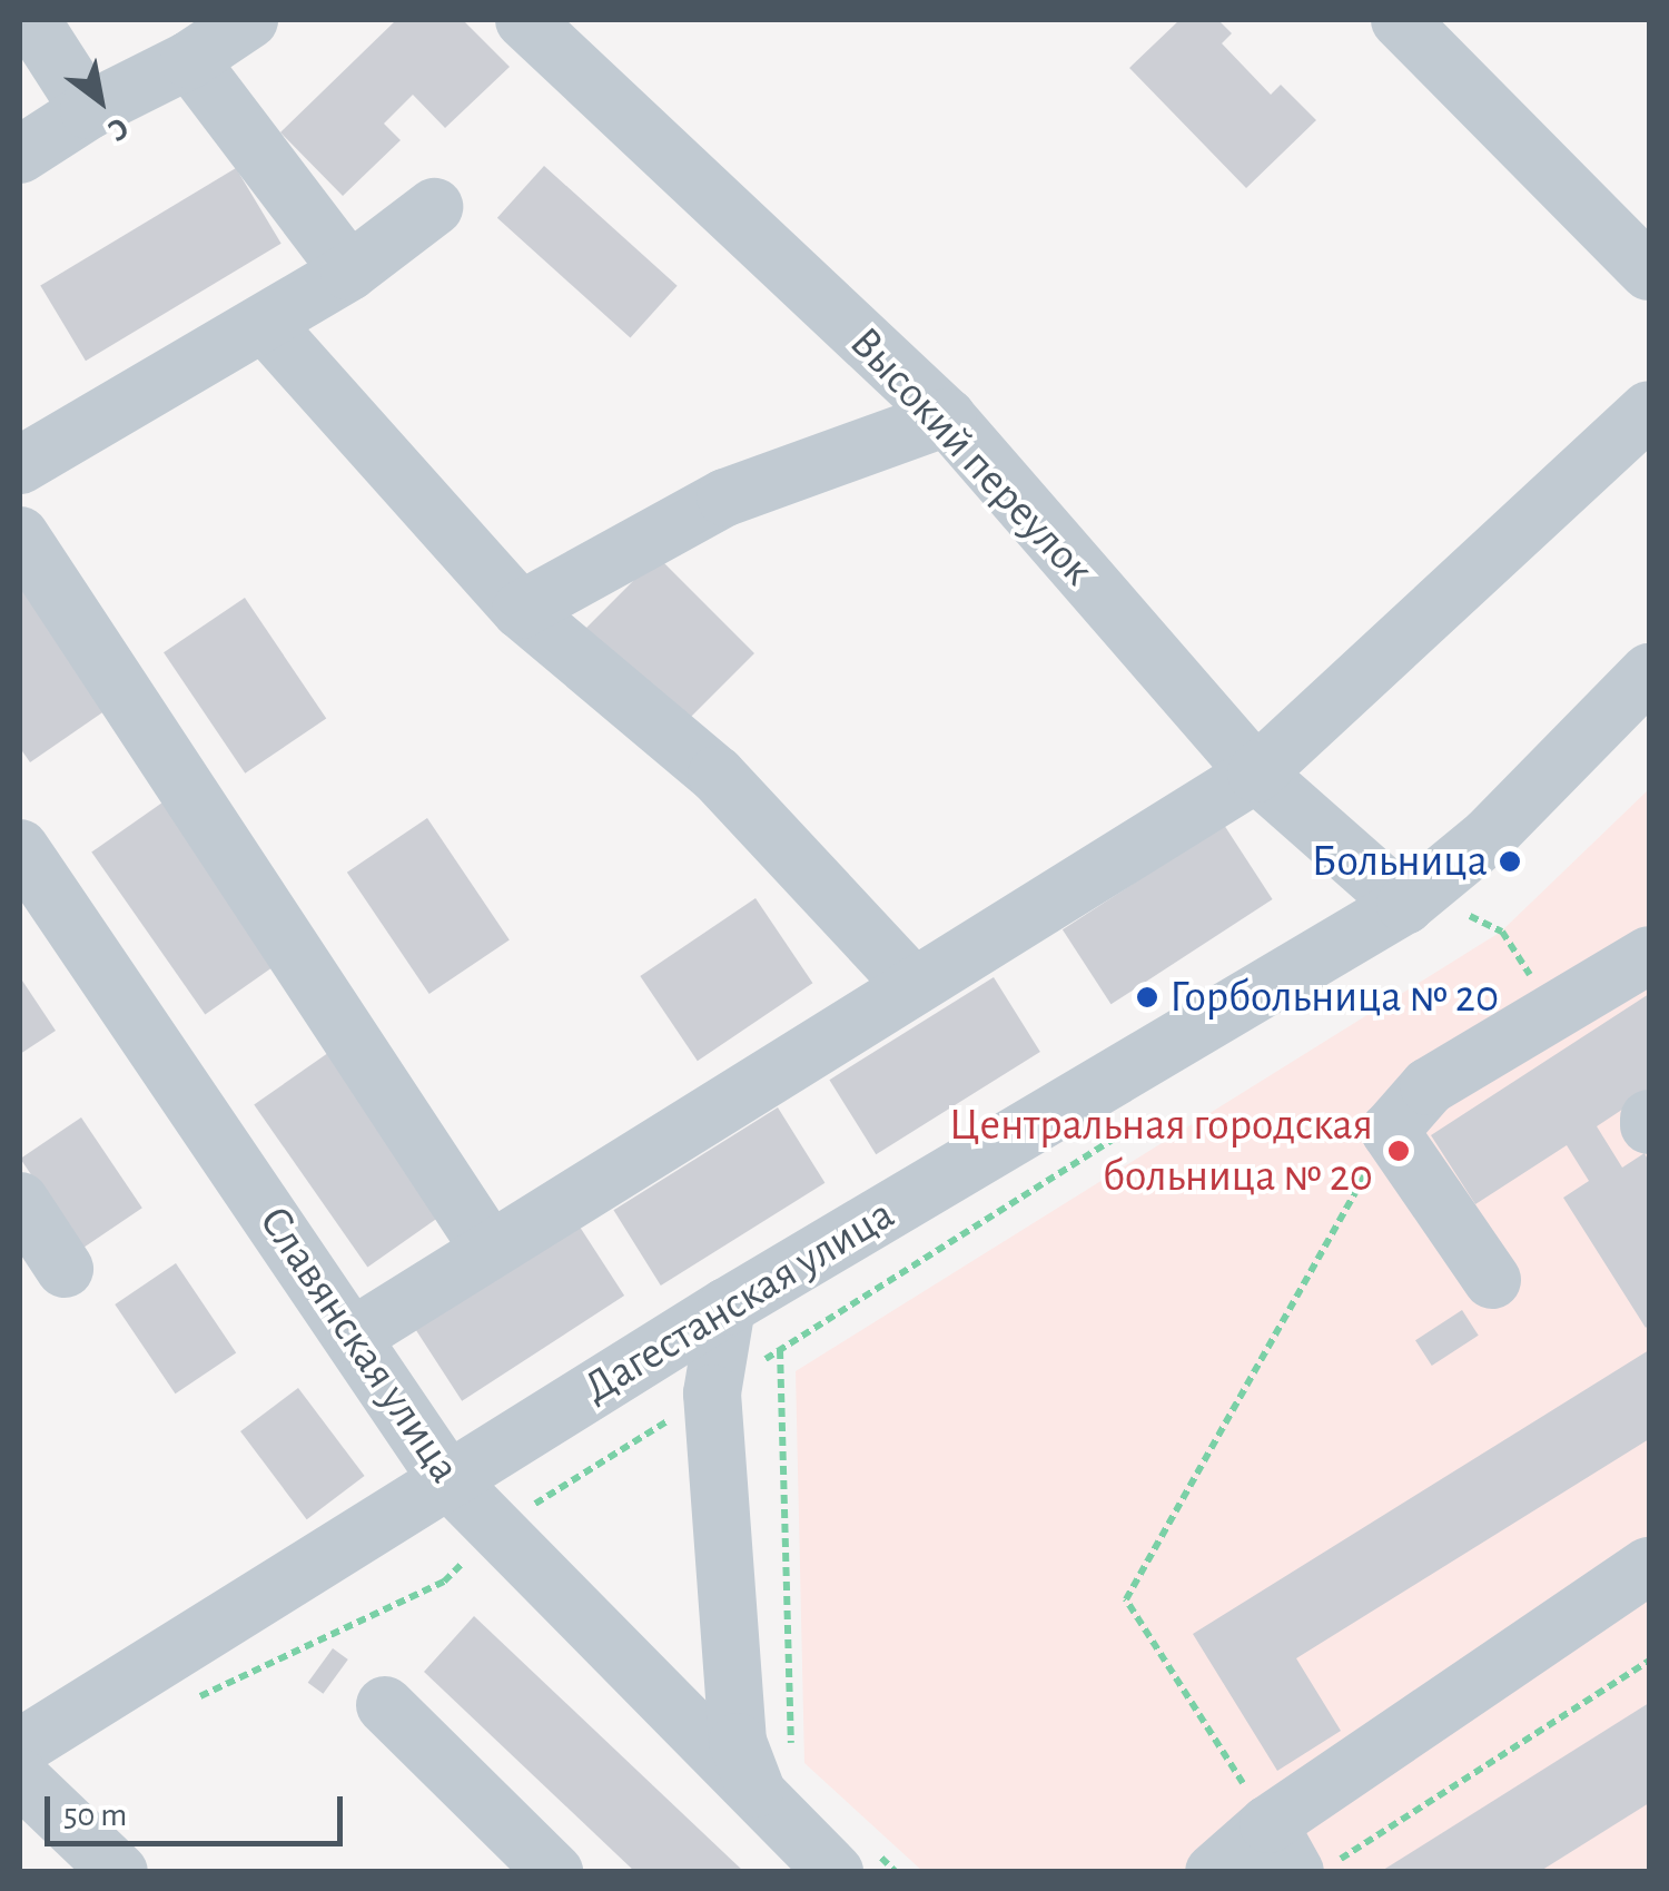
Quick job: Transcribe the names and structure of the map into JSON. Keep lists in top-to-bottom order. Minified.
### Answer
{"streets":{"street":["Высокий переулок","Дагестанская улица","Славянская улица"]},"crossings":[["Высокий переулок","Дагестанская улица"],["Дагестанская улица","Славянская улица"]],"places":["Больница","Горбольница № 20","Центральная городская больница № 20"],"scale_bar":"50 m","north":"bottom right"}
